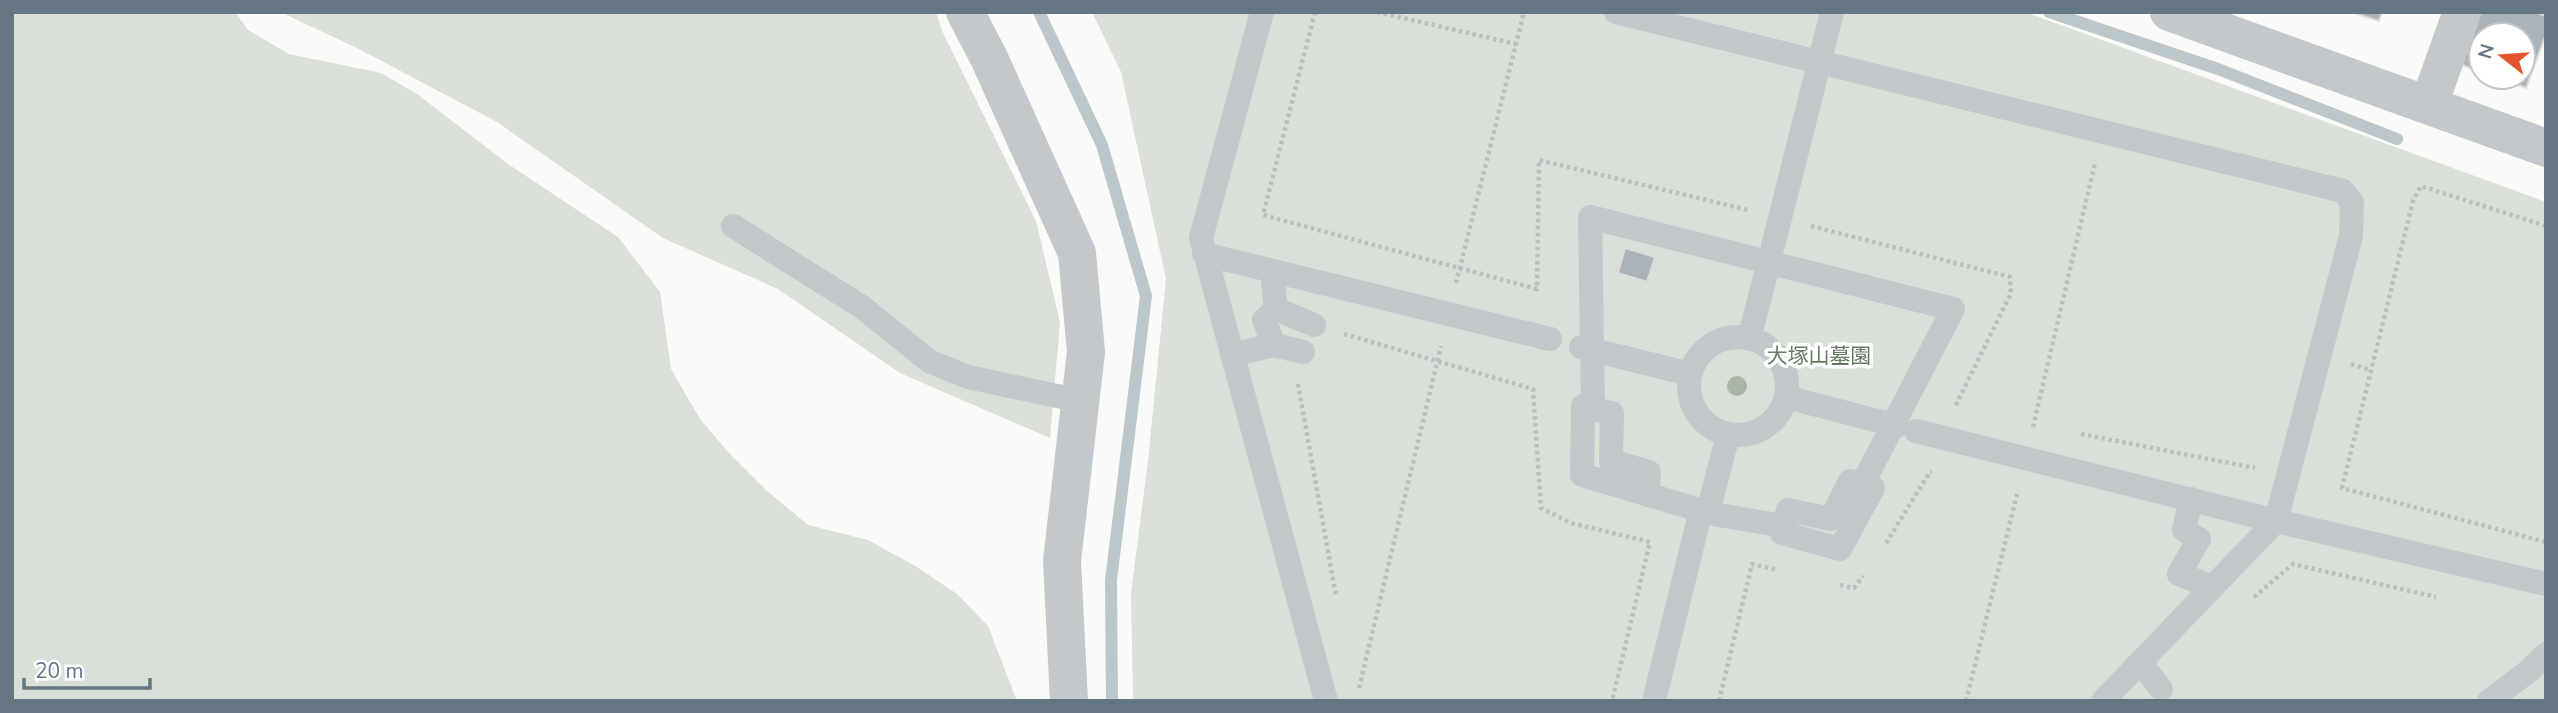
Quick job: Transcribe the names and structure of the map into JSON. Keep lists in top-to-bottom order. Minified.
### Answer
{"parks":["大塚山墓園"],"scale_bar":"20 m","north":"left"}
